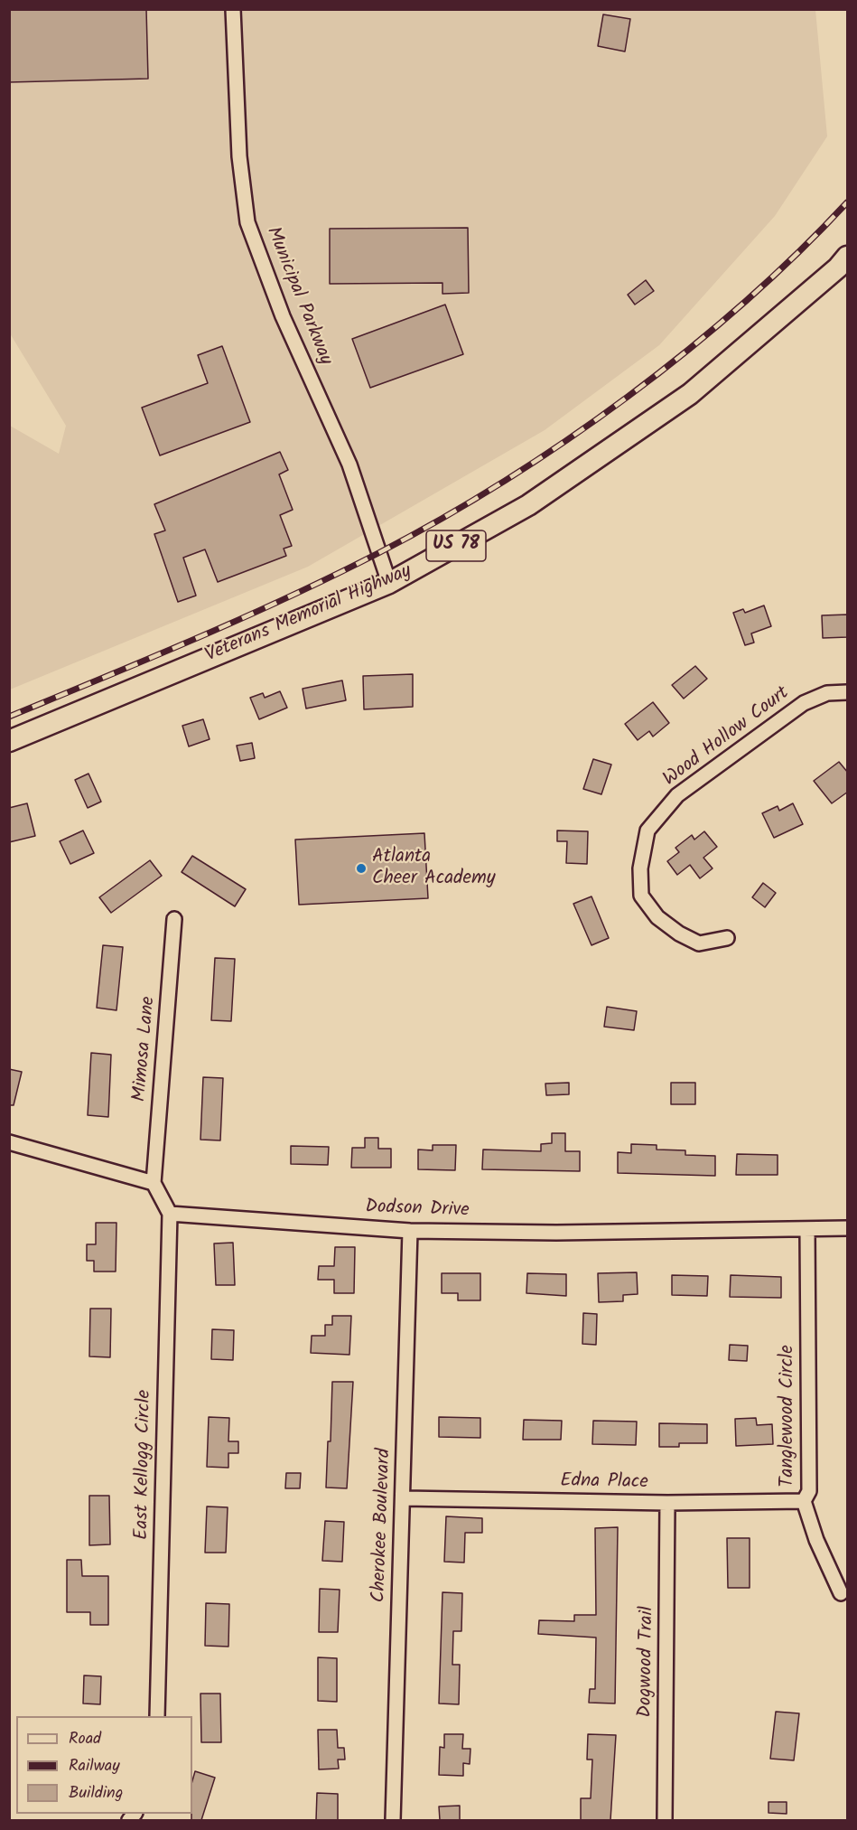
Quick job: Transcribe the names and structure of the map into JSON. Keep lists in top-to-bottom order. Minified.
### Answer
{"streets":{"main road":["US 78","Veterans Memorial Highway"],"street":["Municipal Parkway","Wood Hollow Court","Mimosa Lane","Dodson Drive","Tanglewood Circle","East Kellogg Circle","Edna Place","Cherokee Boulevard","Dogwood Trail"]},"crossings":[["Municipal Parkway","Veterans Memorial Highway"],["Dodson Drive","Tanglewood Circle"],["Dodson Drive","East Kellogg Circle"],["Dodson Drive","Cherokee Boulevard"],["Tanglewood Circle","Edna Place"],["Edna Place","Cherokee Boulevard"],["Edna Place","Dogwood Trail"]],"places":["Atlanta Cheer Academy"],"legend":["Road","Railway","Building"]}
